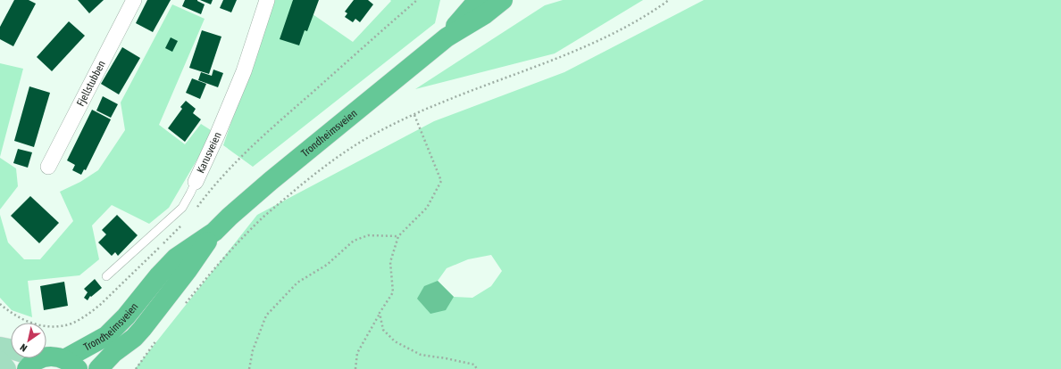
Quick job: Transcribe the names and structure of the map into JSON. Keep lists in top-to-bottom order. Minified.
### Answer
{"streets":{"highway":["Trondheimsveien"],"street":["Fjellstubben","Karusveien"]},"north":"bottom left"}
